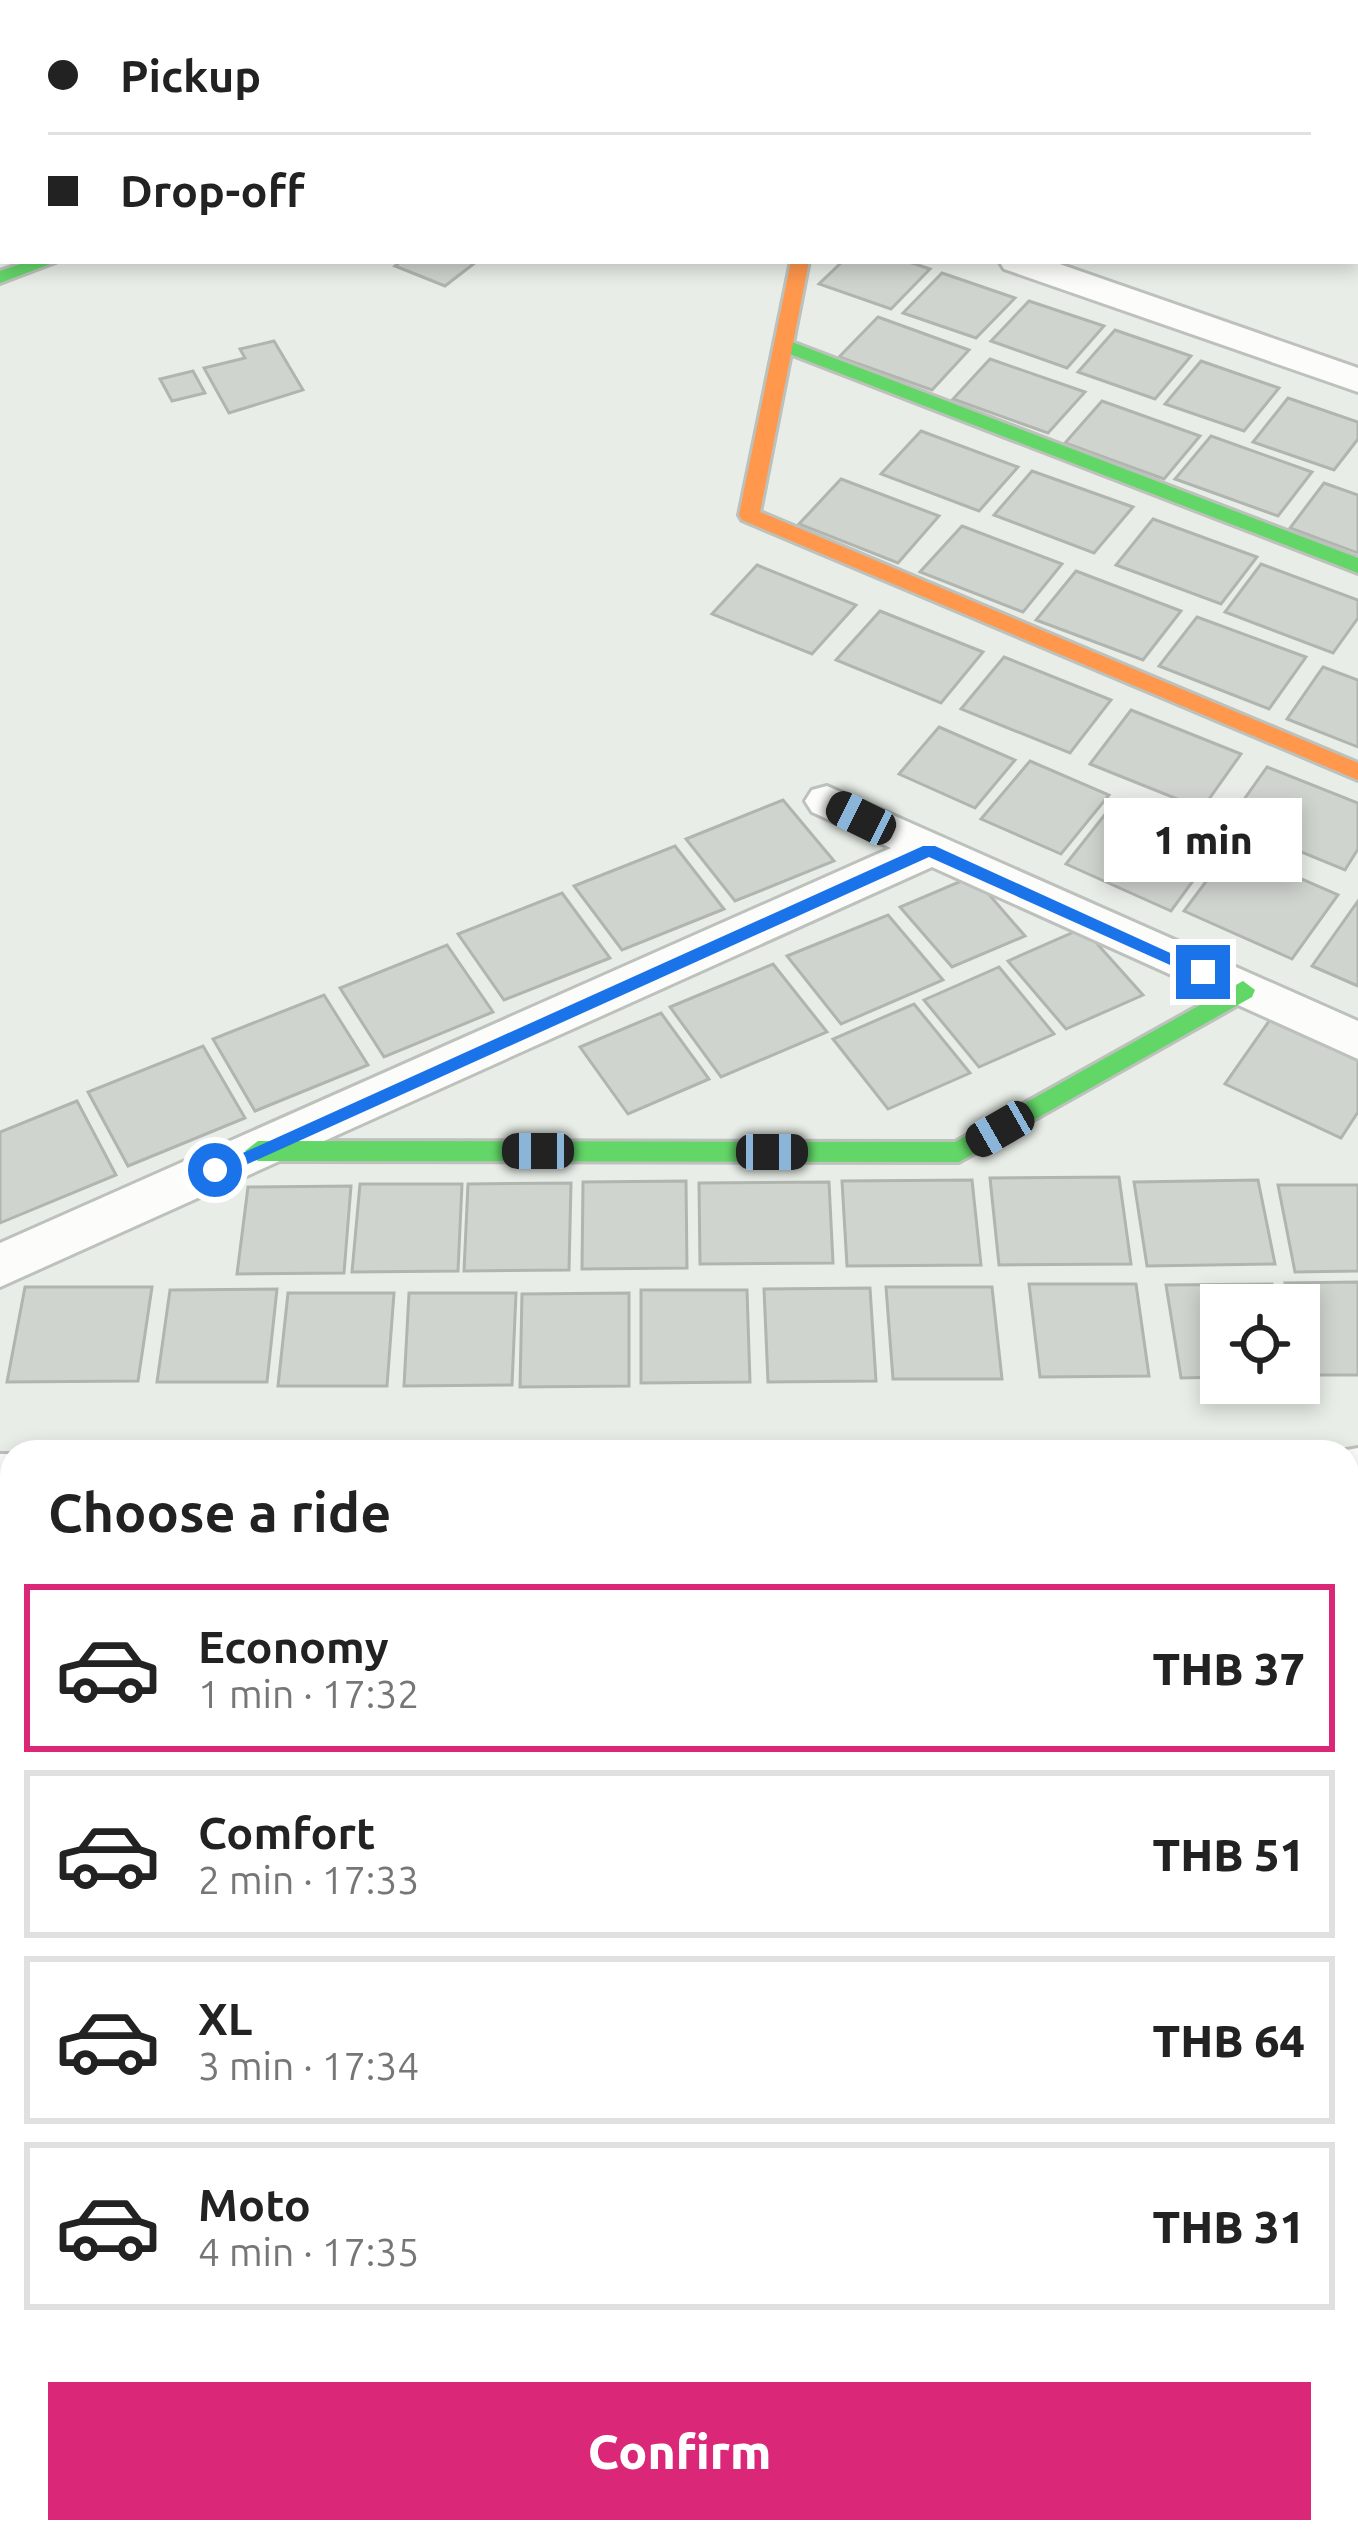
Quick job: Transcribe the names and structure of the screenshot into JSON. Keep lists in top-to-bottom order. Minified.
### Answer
{"page":{"banner":["Pickup","Drop-off"],"bubble":"1 min","heading":"Choose a ride","list":[{"name":"Economy","note":"1 min · 17:32","value":"THB 37"},{"name":"Comfort","note":"2 min · 17:33","value":"THB 51"},{"name":"XL","note":"3 min · 17:34","value":"THB 64"},{"name":"Moto","note":"4 min · 17:35","value":"THB 31"}],"buttons":"Confirm"}}
